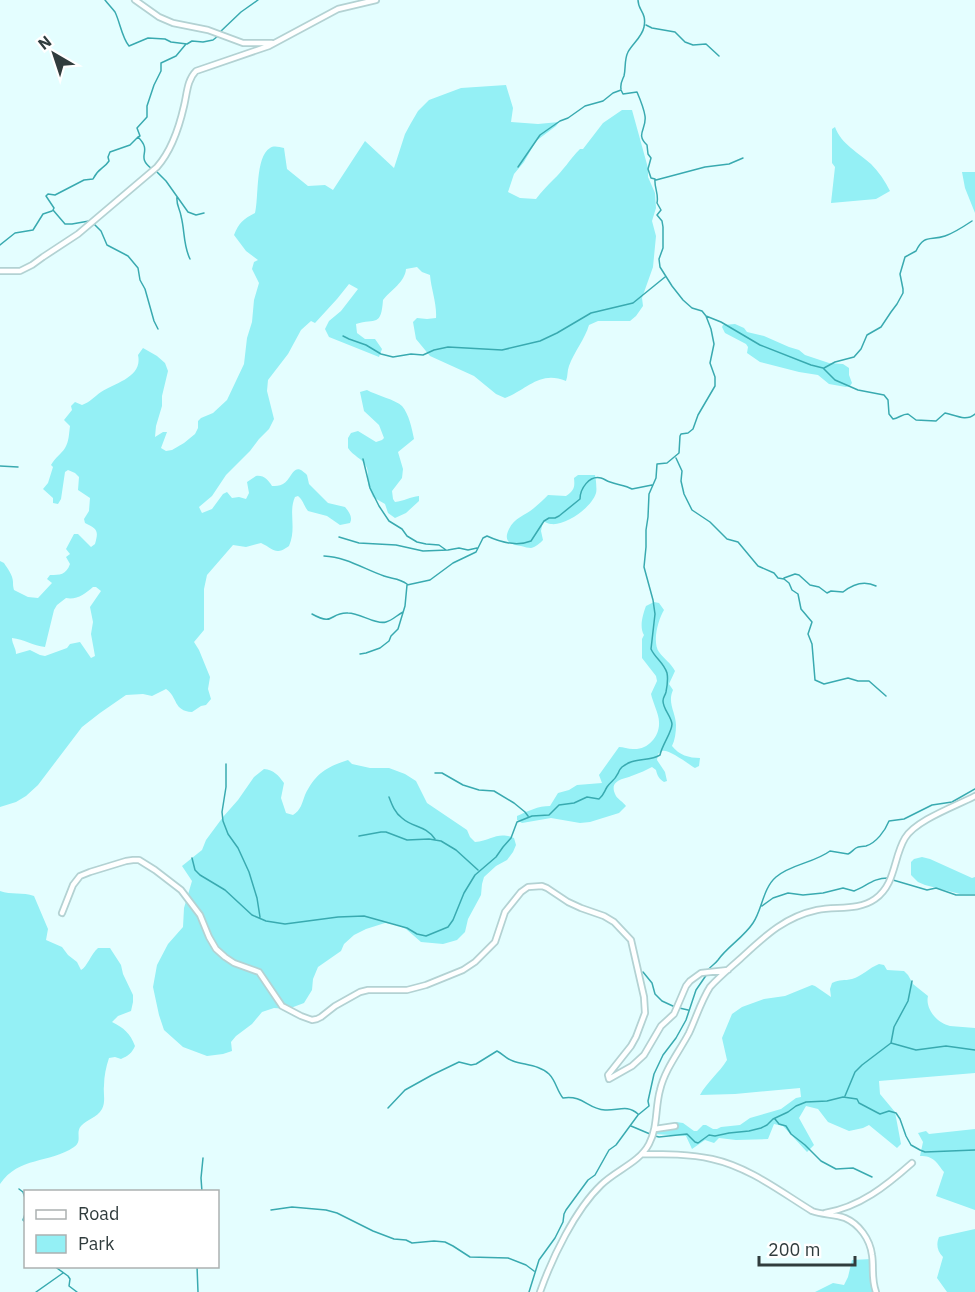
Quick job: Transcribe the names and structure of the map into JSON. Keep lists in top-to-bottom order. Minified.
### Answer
{"legend":["Road","Park"],"scale_bar":"200 m","north":"top left"}
